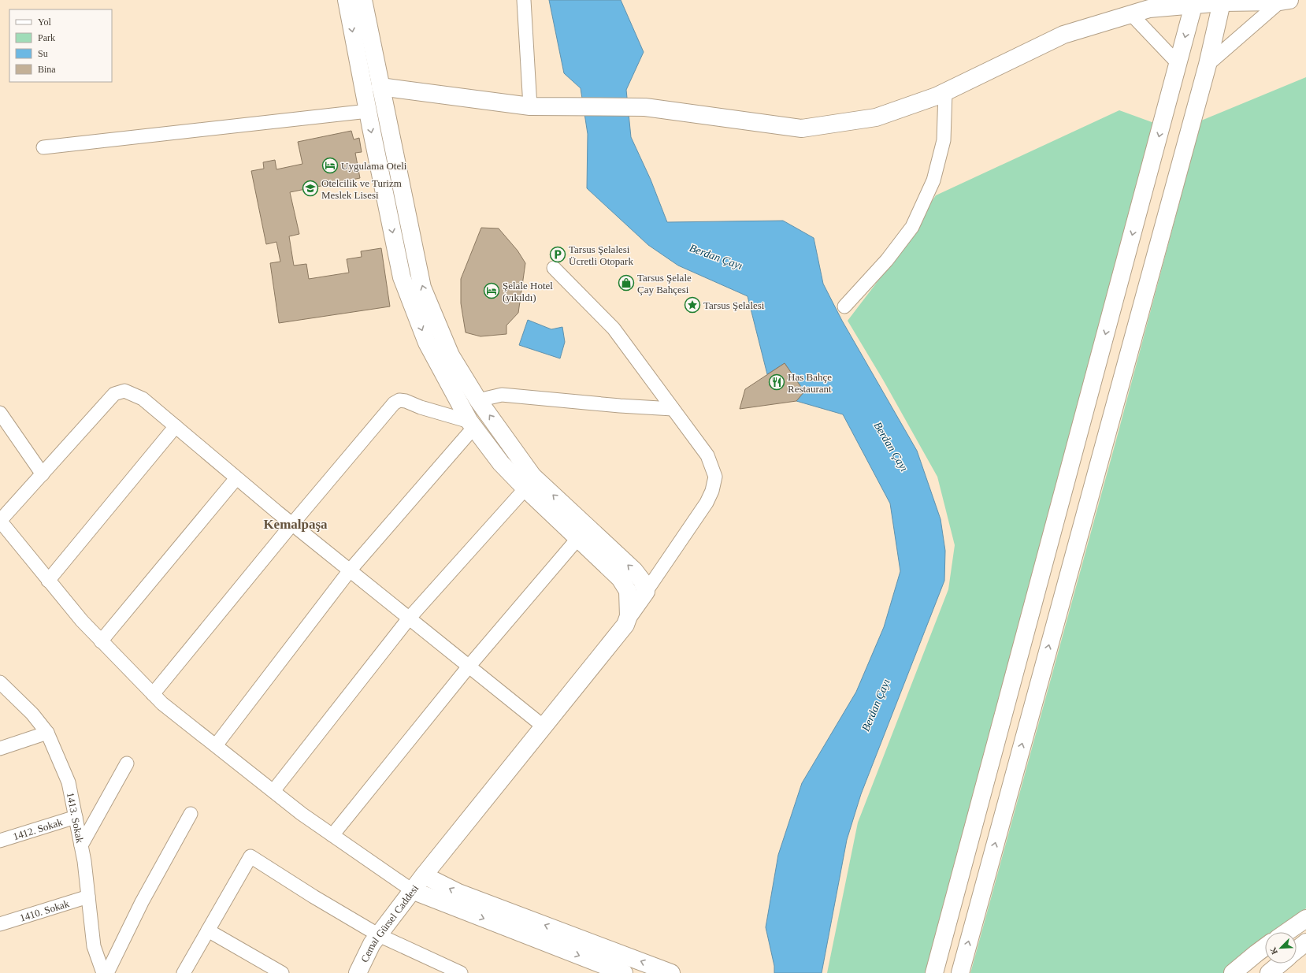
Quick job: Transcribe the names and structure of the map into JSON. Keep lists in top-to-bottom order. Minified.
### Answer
{"streets":{"street":["1413. Sokak","1412. Sokak","1410. Sokak","Cemal Gürsel Caddesi"]},"crossings":[["1413. Sokak","1412. Sokak"],["1413. Sokak","1410. Sokak"]],"districts":["Kemalpaşa"],"water":["Berdan Çayı"],"places":{"hotel":["Uygulama Oteli","Şelale Hotel (yıkıldı)"],"school or university":["Otelcilik ve Turizm Meslek Lisesi"],"parking":["Tarsus Şelalesi Ücretli Otopark"],"shop":["Tarsus Şelale Çay Bahçesi"],"place":["Tarsus Şelalesi"],"restaurant":["Has Bahçe Restaurant"]},"legend":["Yol","Park","Su","Bina"],"north":"bottom left"}
